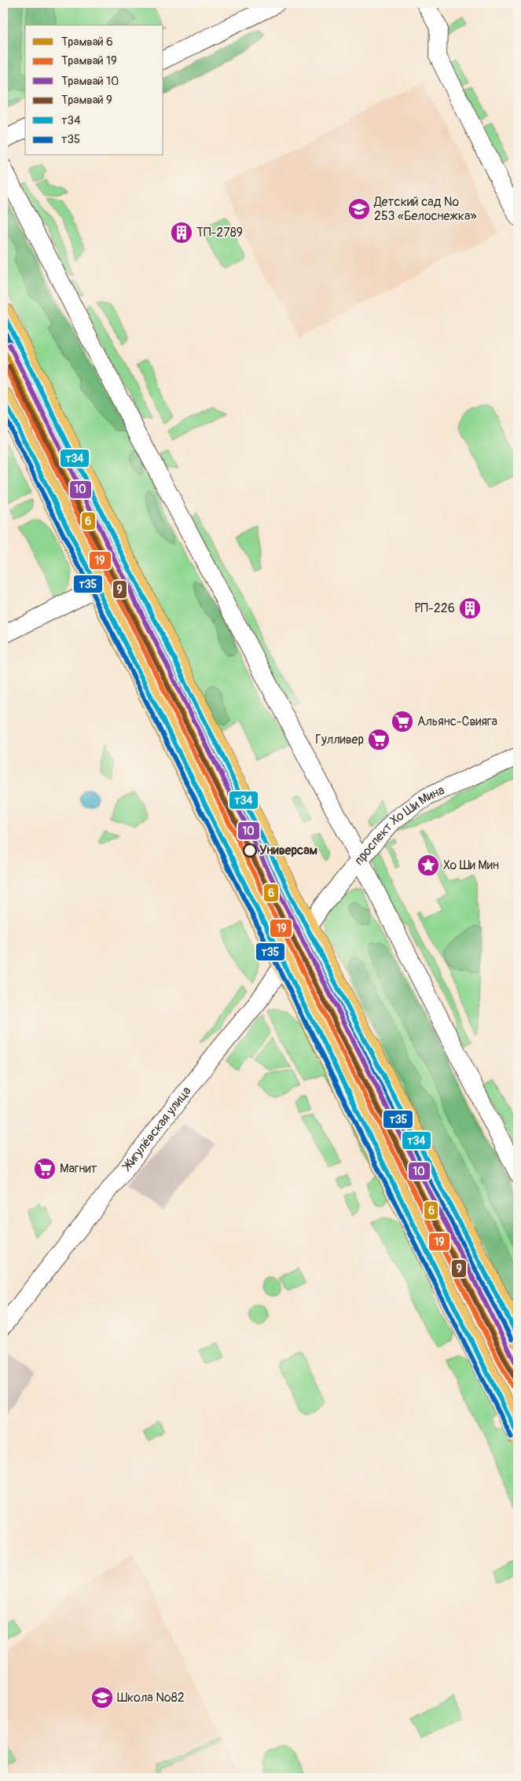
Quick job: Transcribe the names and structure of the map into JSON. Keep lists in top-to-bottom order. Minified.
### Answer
{"streets":{"street":["проспект Хо Ши Мина","Жигулёвская улица"]},"crossings":[["проспект Хо Ши Мина","Жигулёвская улица"]],"places":{"school or university":["Детский сад № 253 «Белоснежка»","Школа №82"],"building":["ТП-2789","РП-226"],"supermarket":["Альянс-Свияга","Гулливер","Магнит"],"other":["Универсам"],"place":["Хо Ши Мин"]},"lines":["transit line т34","transit line т35","tram line 10","tram line 6","tram line 19","tram line 9"],"legend":["Трамвай 6","Трамвай 19","Трамвай 10","Трамвай 9","т34","т35"]}
